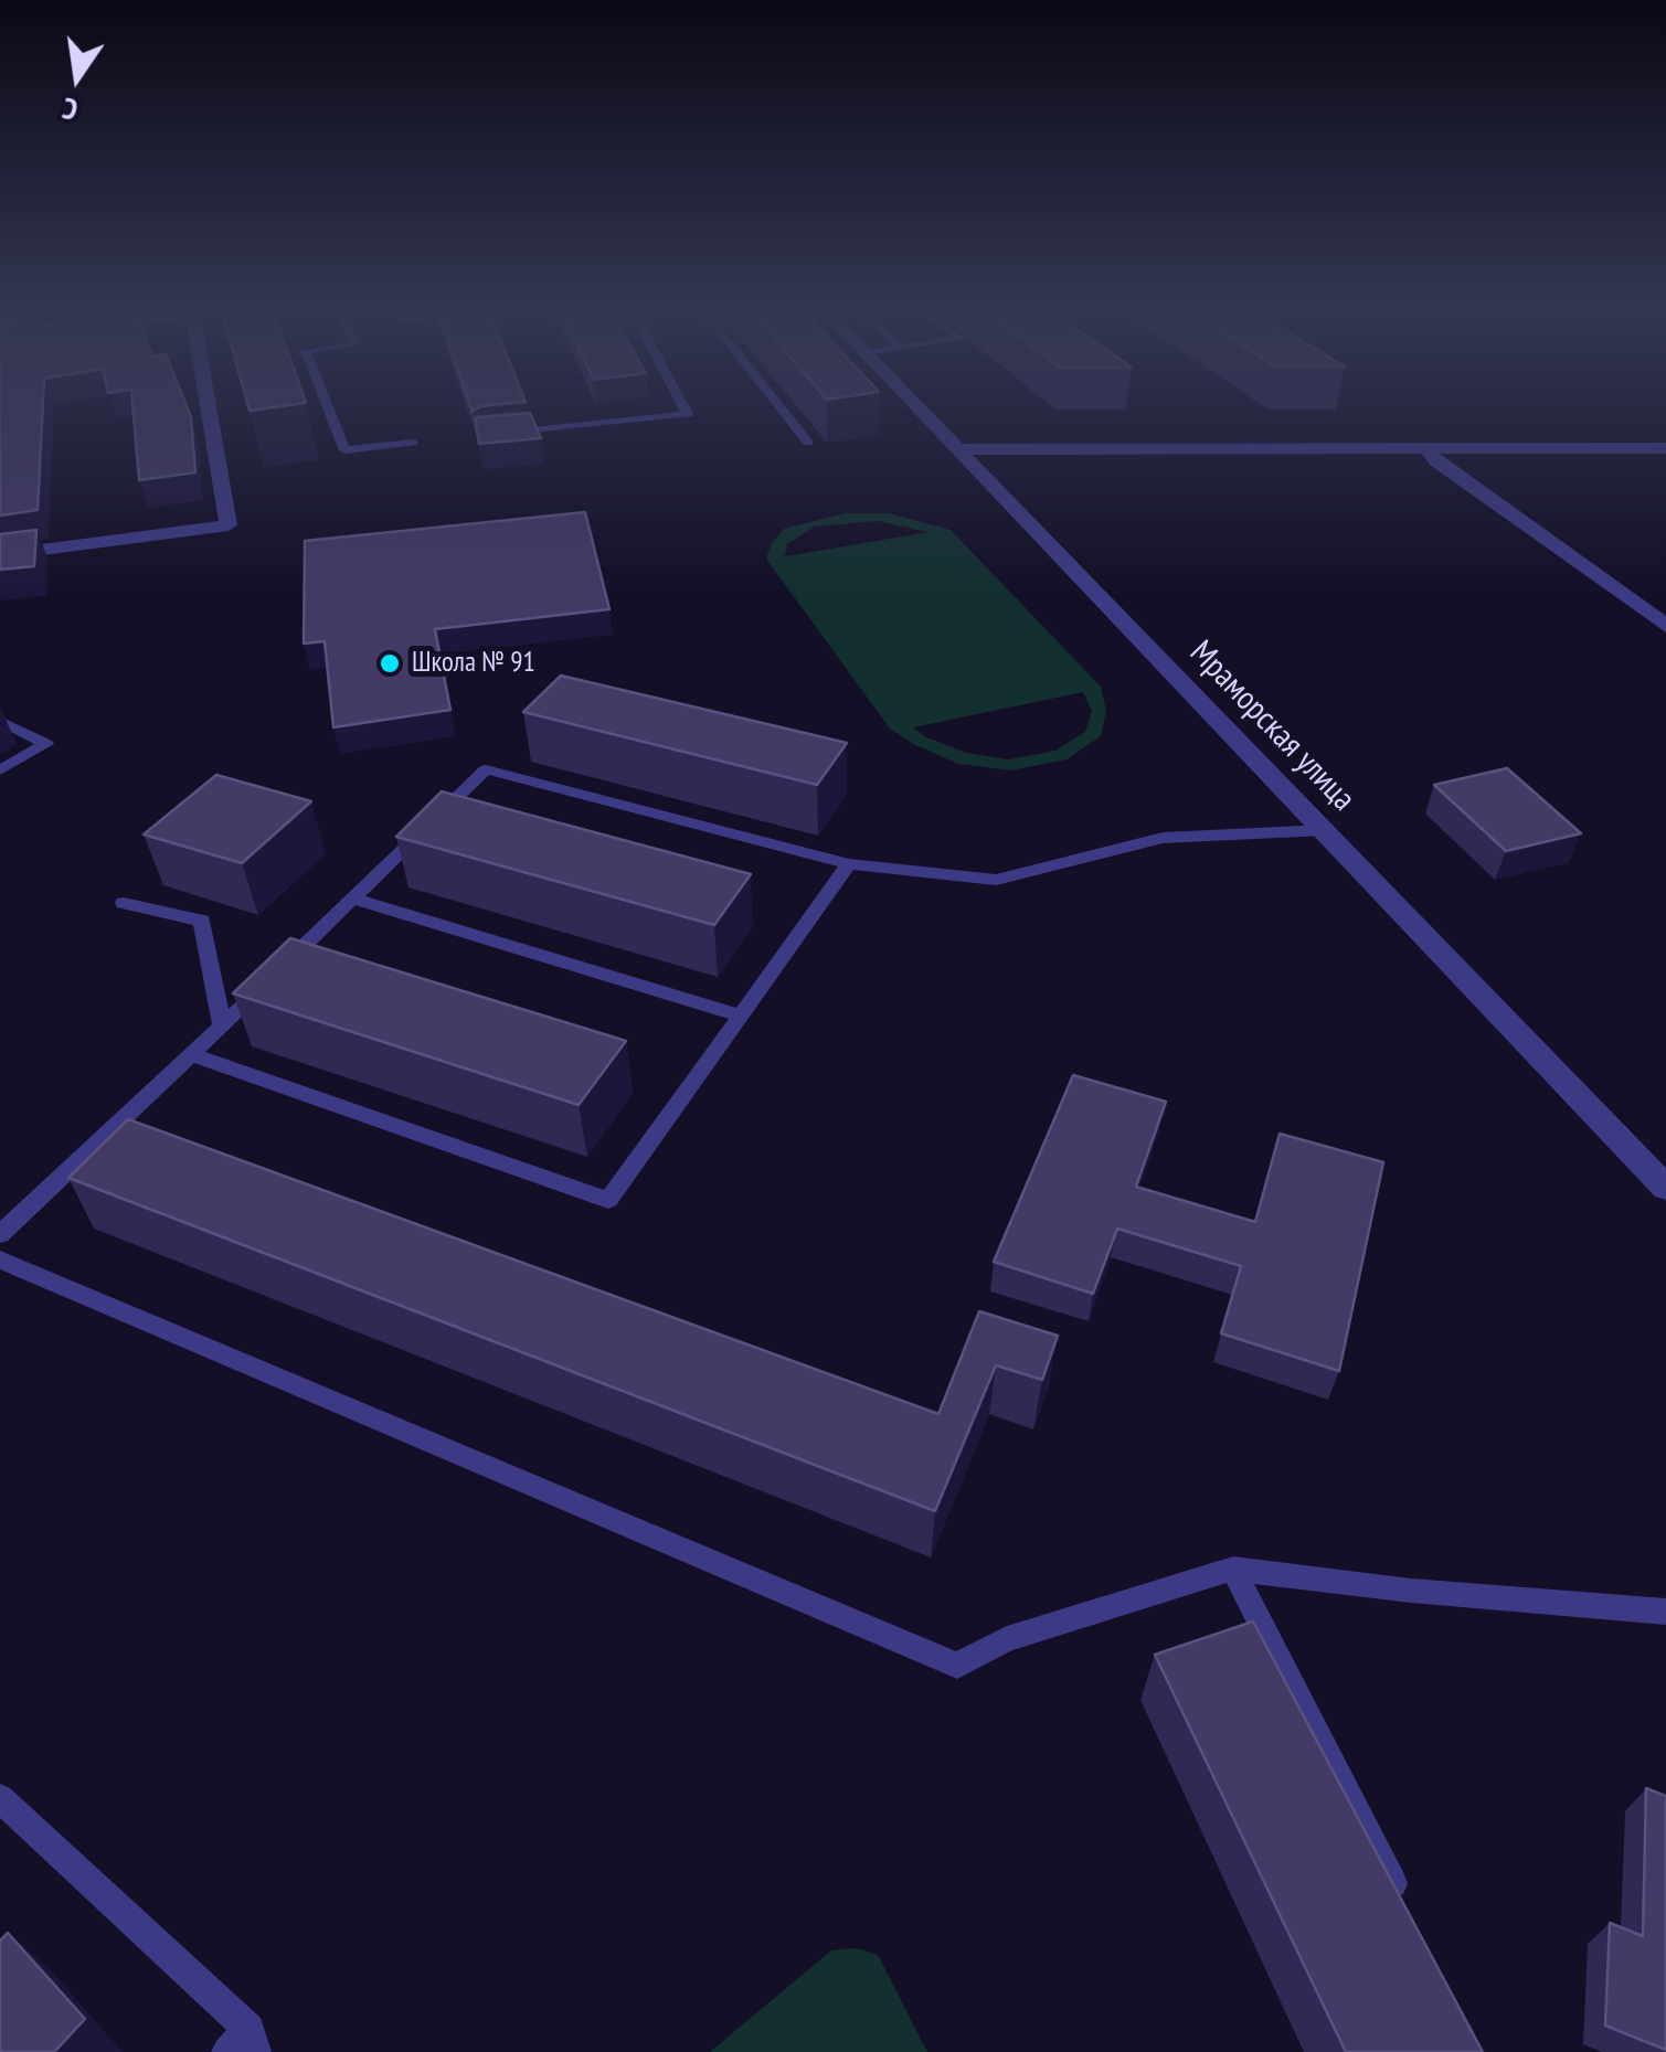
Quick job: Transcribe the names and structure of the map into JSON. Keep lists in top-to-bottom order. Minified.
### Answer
{"streets":{"street":["Мраморская улица"]},"places":["Школа № 91"],"north":"bottom"}
